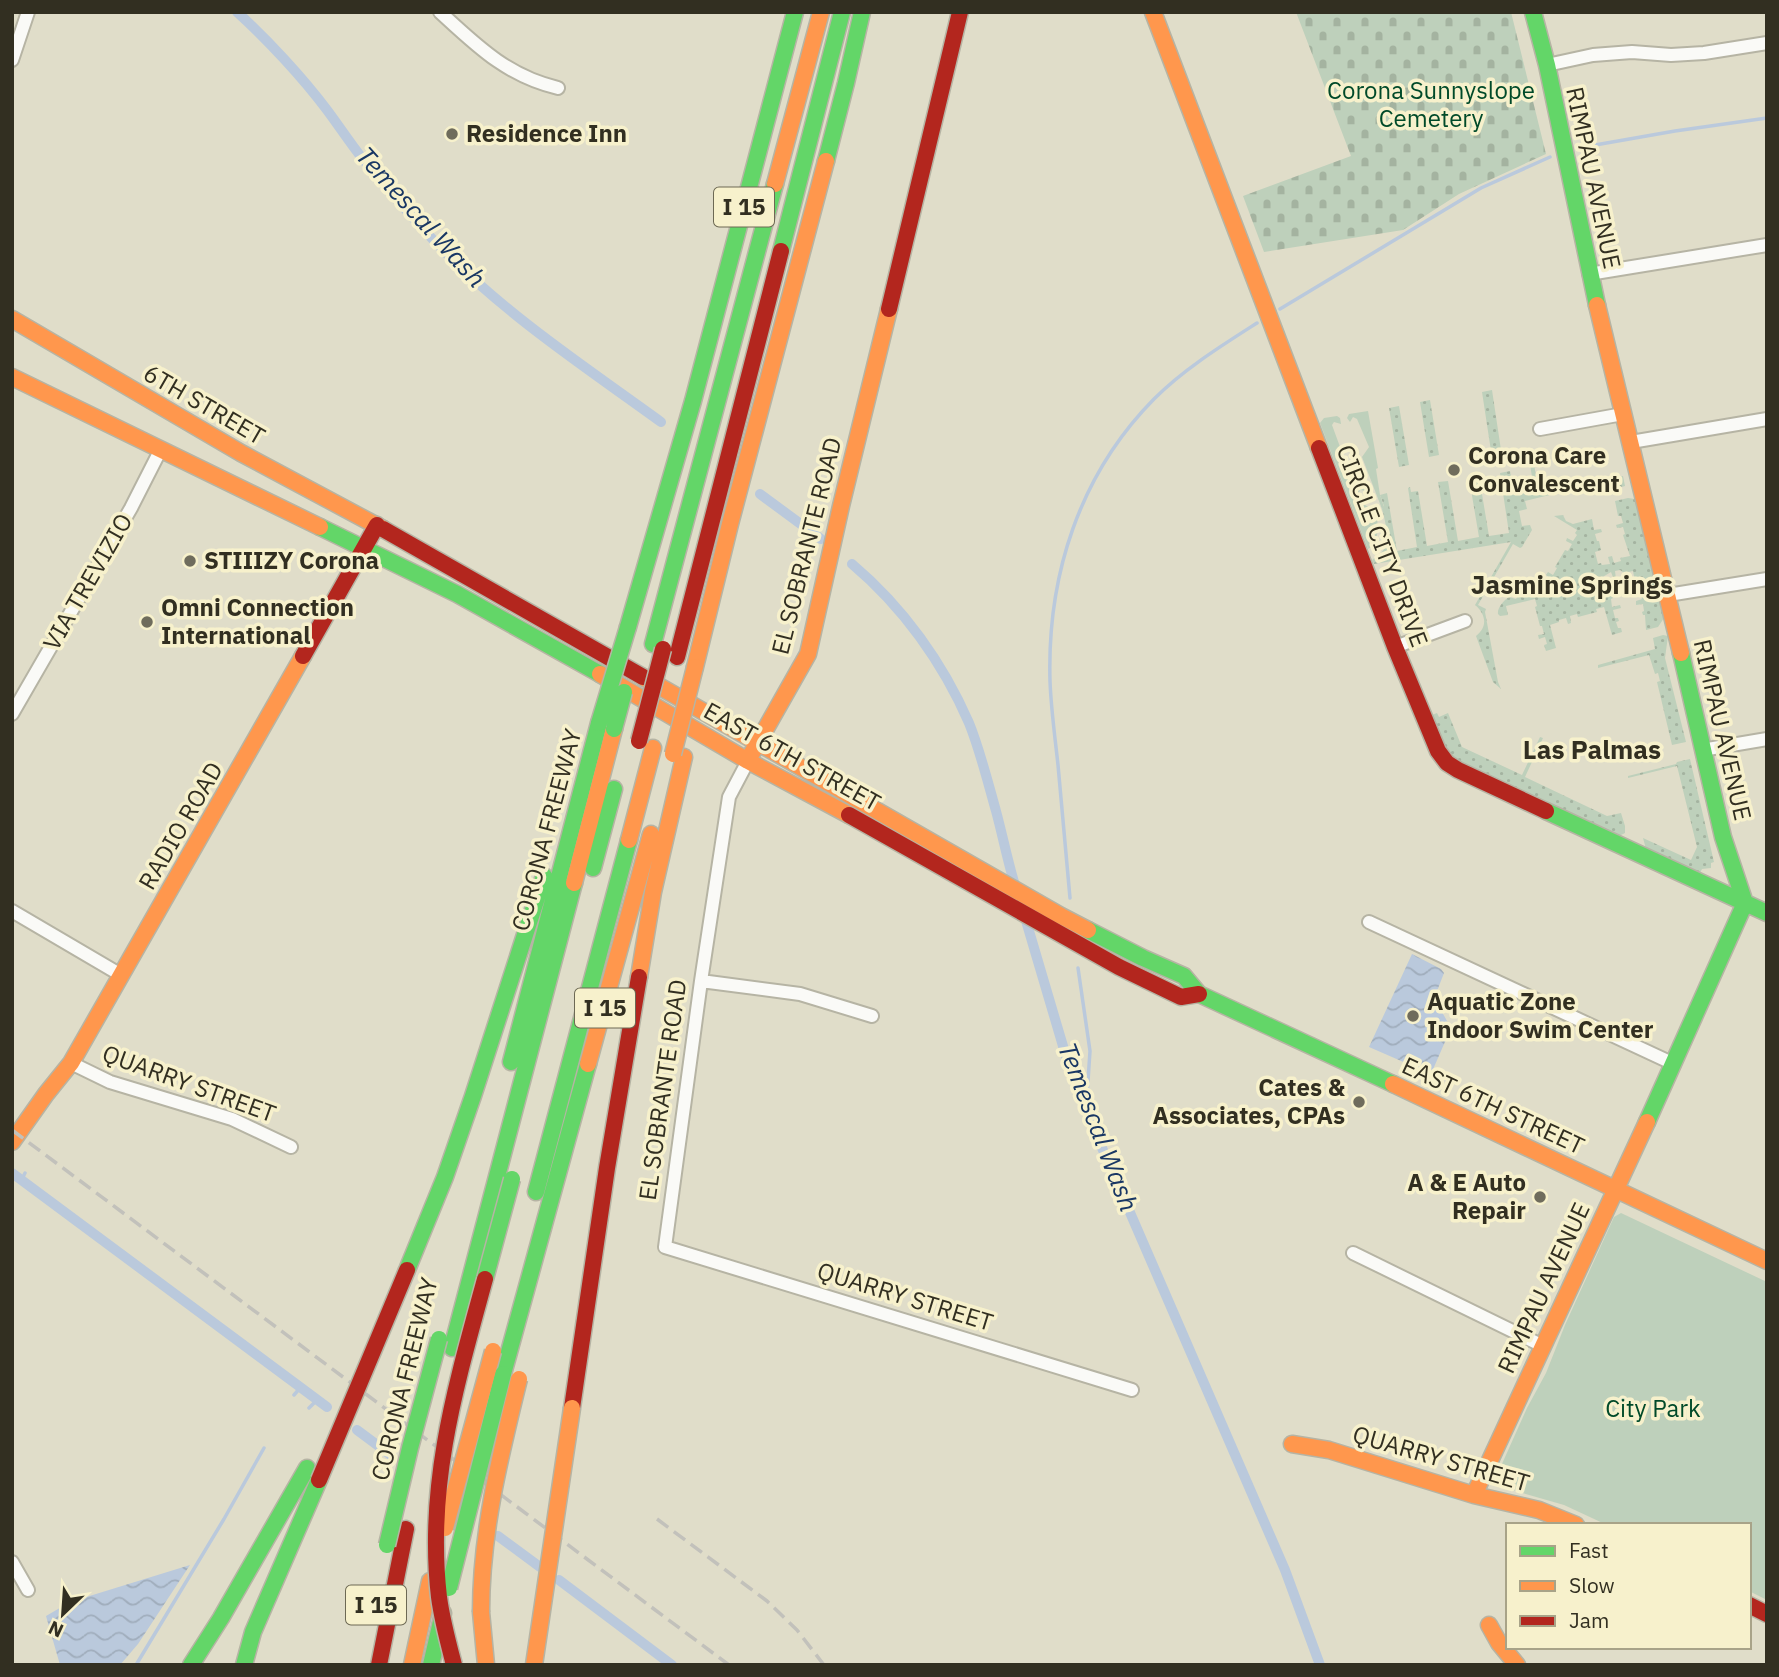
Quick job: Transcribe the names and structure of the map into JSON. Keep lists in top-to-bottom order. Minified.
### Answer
{"streets":{"main road":["RIMPAU AVENUE","I 15","6TH STREET","EL SOBRANTE ROAD","CIRCLE CITY DRIVE","EAST 6TH STREET","RADIO ROAD","CORONA FREEWAY","QUARRY STREET"],"street":["VIA TREVIZIO"]},"crossings":[["RIMPAU AVENUE","CIRCLE CITY DRIVE"],["RIMPAU AVENUE","EAST 6TH STREET"],["RIMPAU AVENUE","QUARRY STREET"],["6TH STREET","EAST 6TH STREET"],["6TH STREET","RADIO ROAD"],["EL SOBRANTE ROAD","EAST 6TH STREET"],["EL SOBRANTE ROAD","QUARRY STREET"],["EAST 6TH STREET","RADIO ROAD"],["RADIO ROAD","QUARRY STREET"]],"districts":["Jasmine Springs","Las Palmas"],"water":["Temescal Wash"],"parks":["Corona Sunnyslope Cemetery","City Park"],"places":["Residence Inn","Corona Care Convalescent","STIIIZY Corona","Omni Connection International","Aquatic Zone Indoor Swim Center","Cates & Associates, CPAs","A & E Auto Repair"],"legend":["Fast","Slow","Jam"],"north":"bottom left"}
